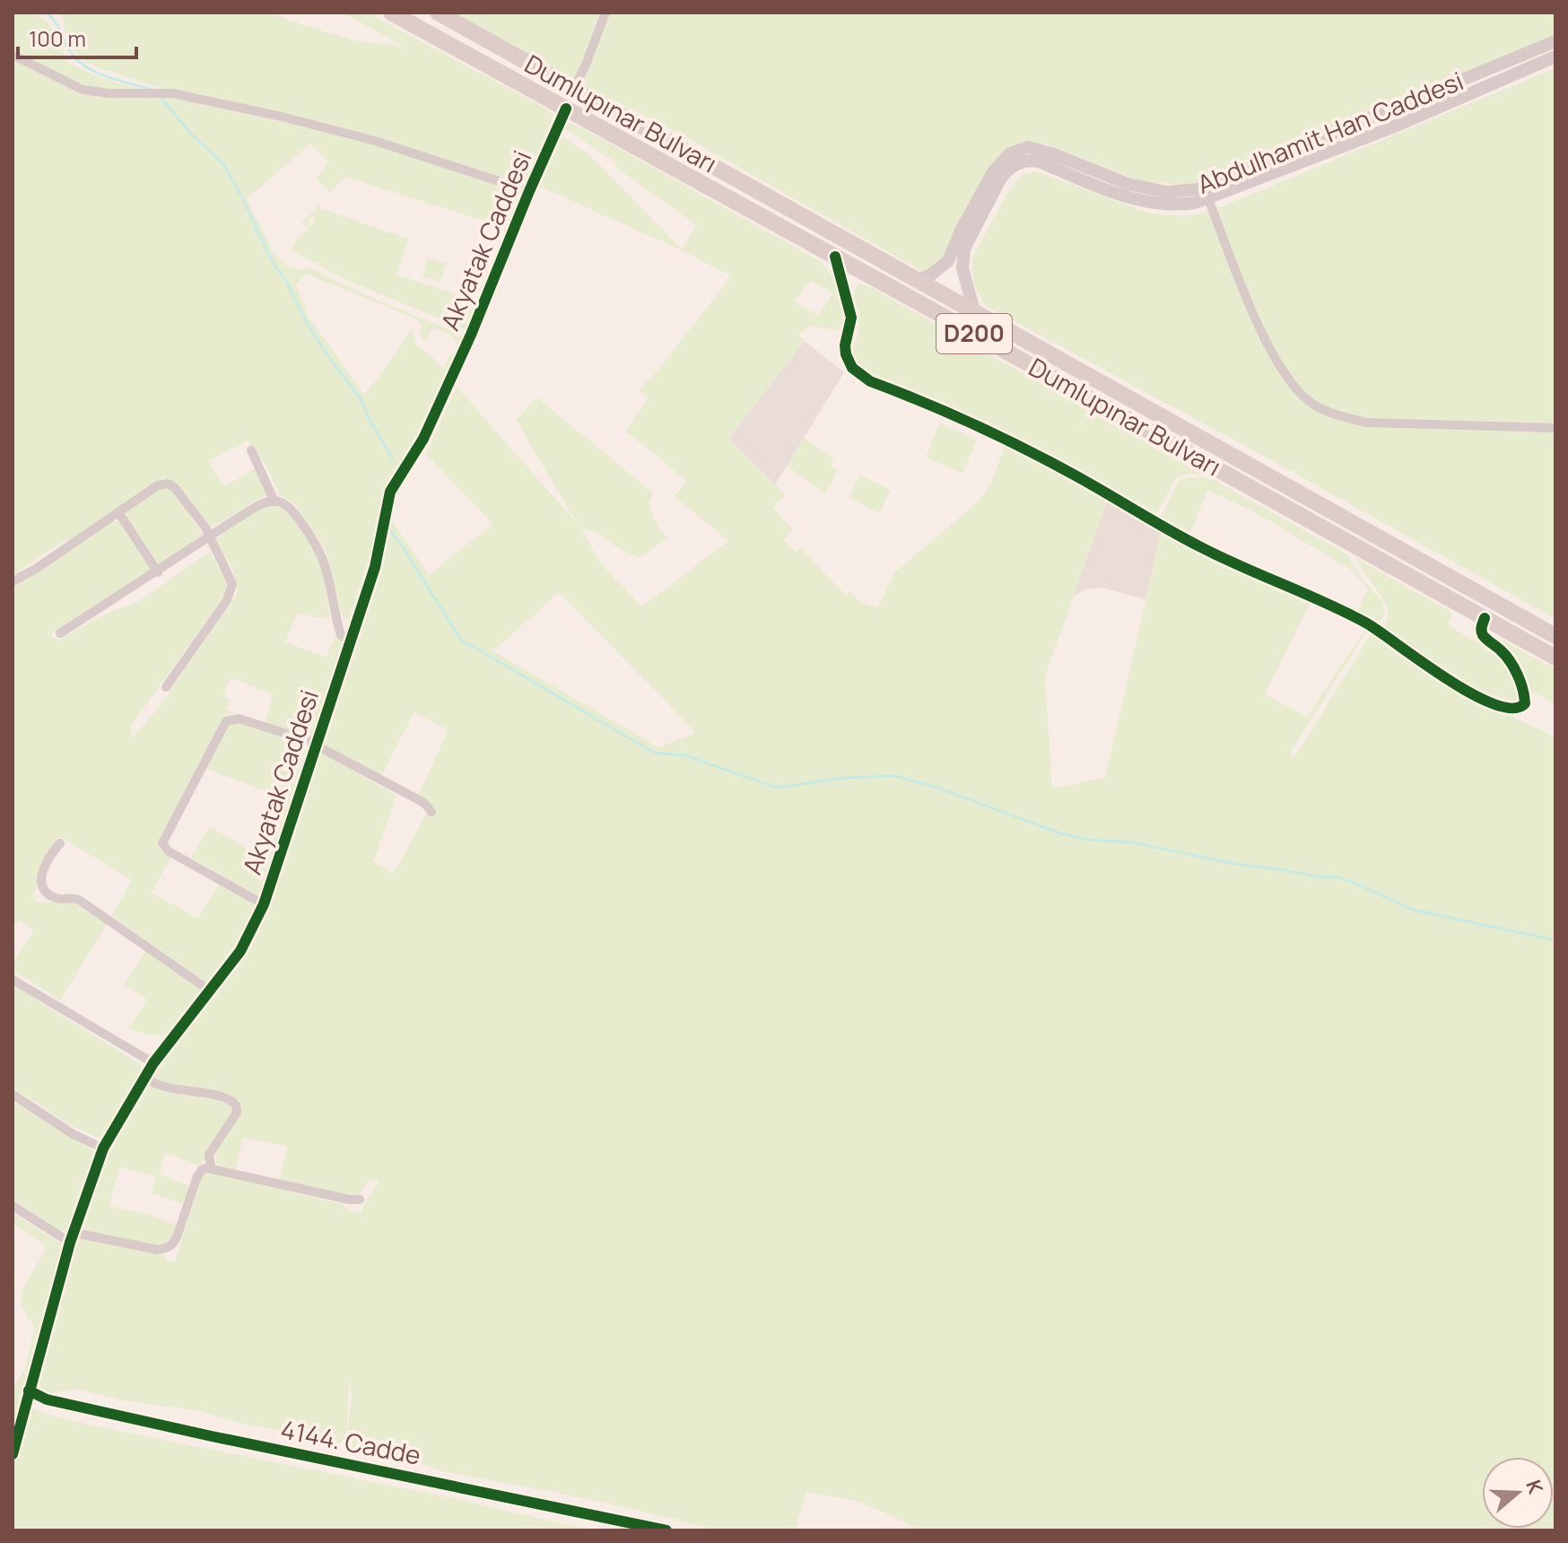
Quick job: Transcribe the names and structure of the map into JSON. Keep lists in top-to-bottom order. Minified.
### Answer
{"streets":{"highway":["Dumlupınar Bulvarı","D200"],"main road":["Abdulhamit Han Caddesi"],"street":["Akyatak Caddesi","4144. Cadde"]},"crossings":[["Dumlupınar Bulvarı","Abdulhamit Han Caddesi"],["Dumlupınar Bulvarı","Akyatak Caddesi"],["Akyatak Caddesi","4144. Cadde"]],"scale_bar":"100 m","north":"right"}
